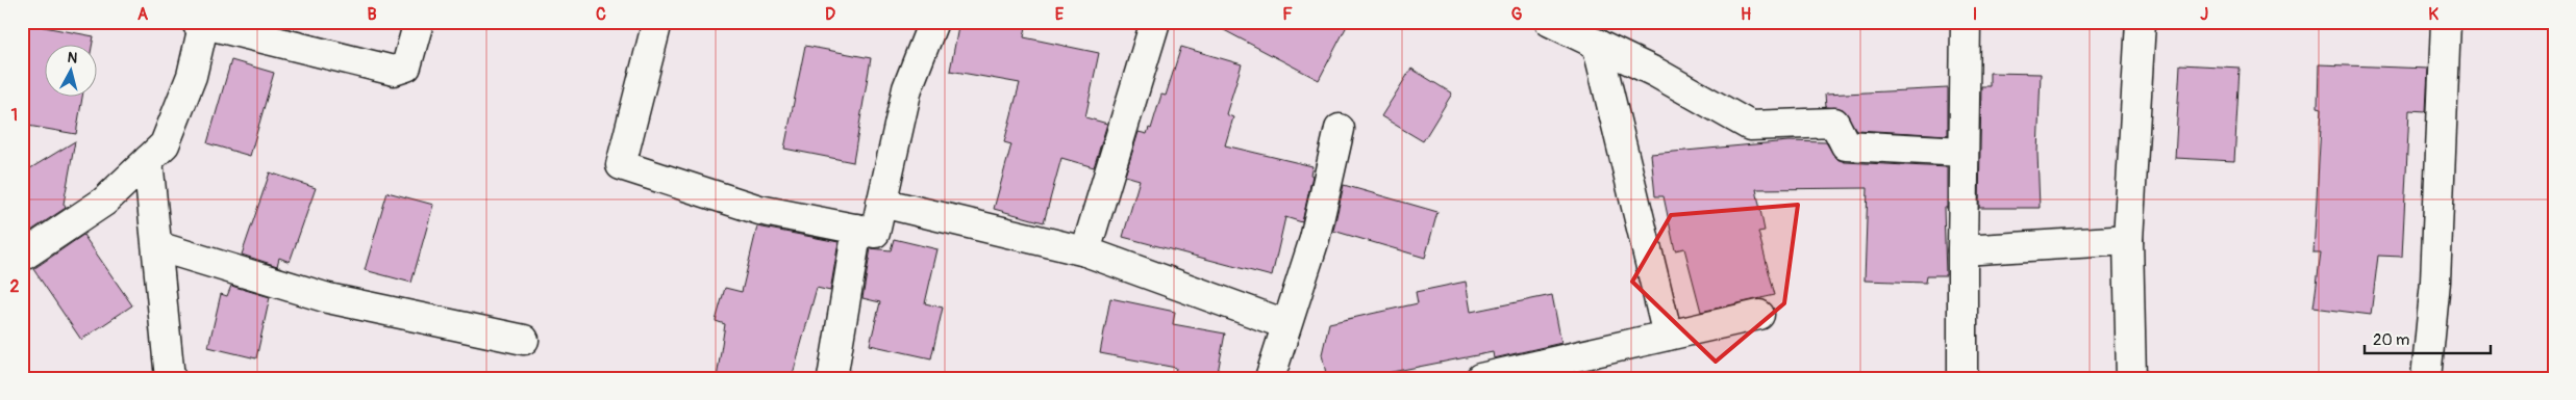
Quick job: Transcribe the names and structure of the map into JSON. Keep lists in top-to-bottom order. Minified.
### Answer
{"scale_bar":"20 m","north":"top","grid":{"columns":["A","B","C","D","E","F","G","H","I","J","K"],"rows":["1","2"]}}
